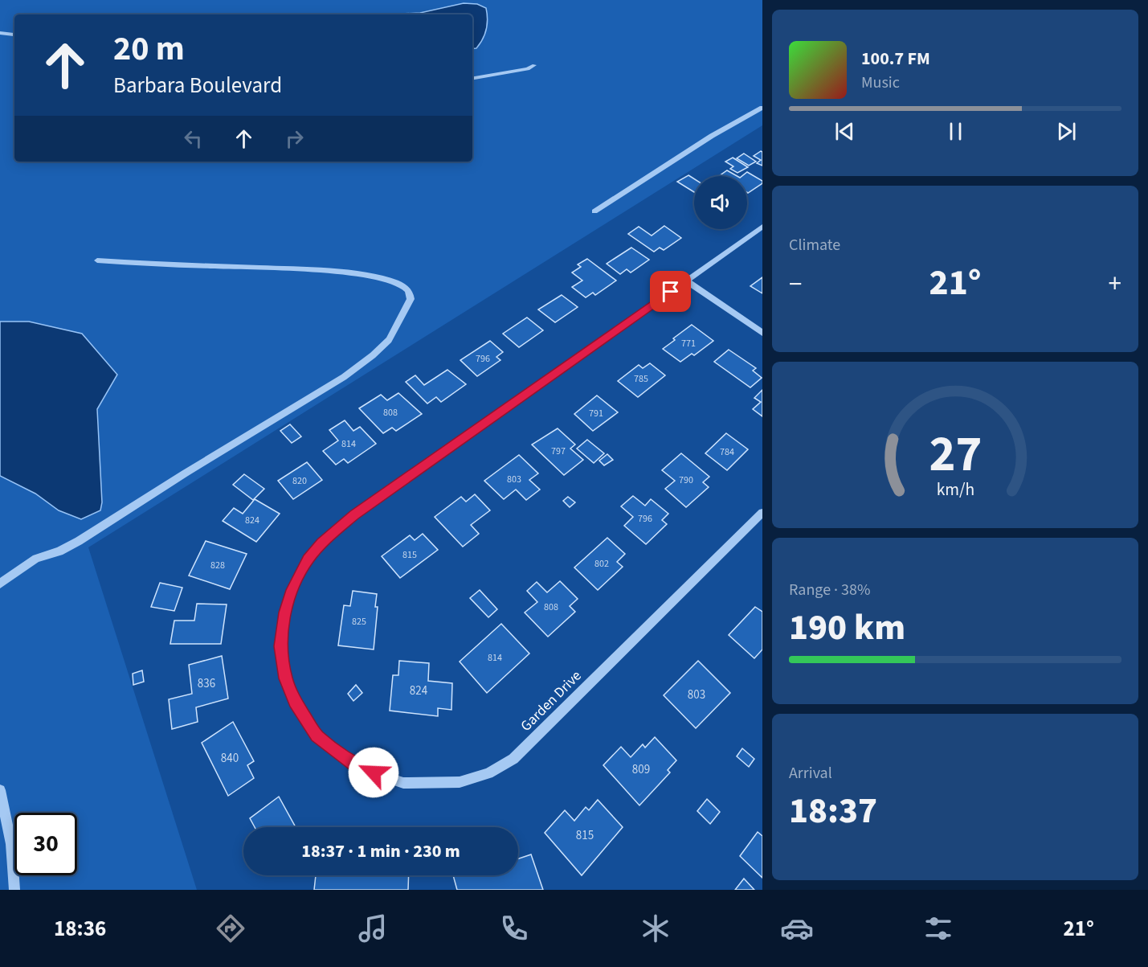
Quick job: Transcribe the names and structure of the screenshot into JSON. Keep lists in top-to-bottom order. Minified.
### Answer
{"streets":{"street":["Garden Drive"]},"house_numbers":["771","796","785","808","791","814","797","784","803","790","820","796","824","815","802","828","808","825","814","836","824","803","840","809","815"],"page":{"turn":["20 m","Barbara Boulevard"],"song":["100.7 FM","Music"],"tile":["Climate",["Range · 38%","190 km"],["Arrival","18:37"]],"heat":["−","21°","+"],"limit":"30","trip":"18:37 · 1 min · 230 m","tabs":["18:36","21°"],"gauge":["27","km/h"]}}
